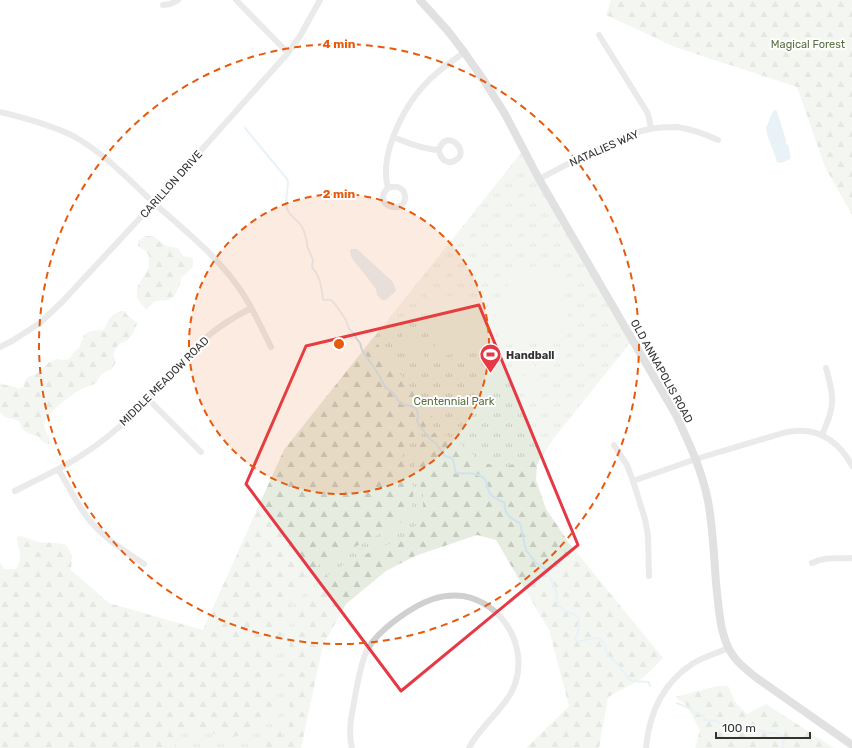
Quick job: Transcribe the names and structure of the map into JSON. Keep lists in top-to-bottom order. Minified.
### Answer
{"streets":{"street":["NATALIES WAY","CARILLON DRIVE","OLD ANNAPOLIS ROAD","MIDDLE MEADOW ROAD"]},"crossings":[["NATALIES WAY","OLD ANNAPOLIS ROAD"]],"parks":["Magical Forest","Centennial Park"],"places":{"sports":["Handball"]},"scale_bar":"100 m","rings":["4 min","2 min"]}
